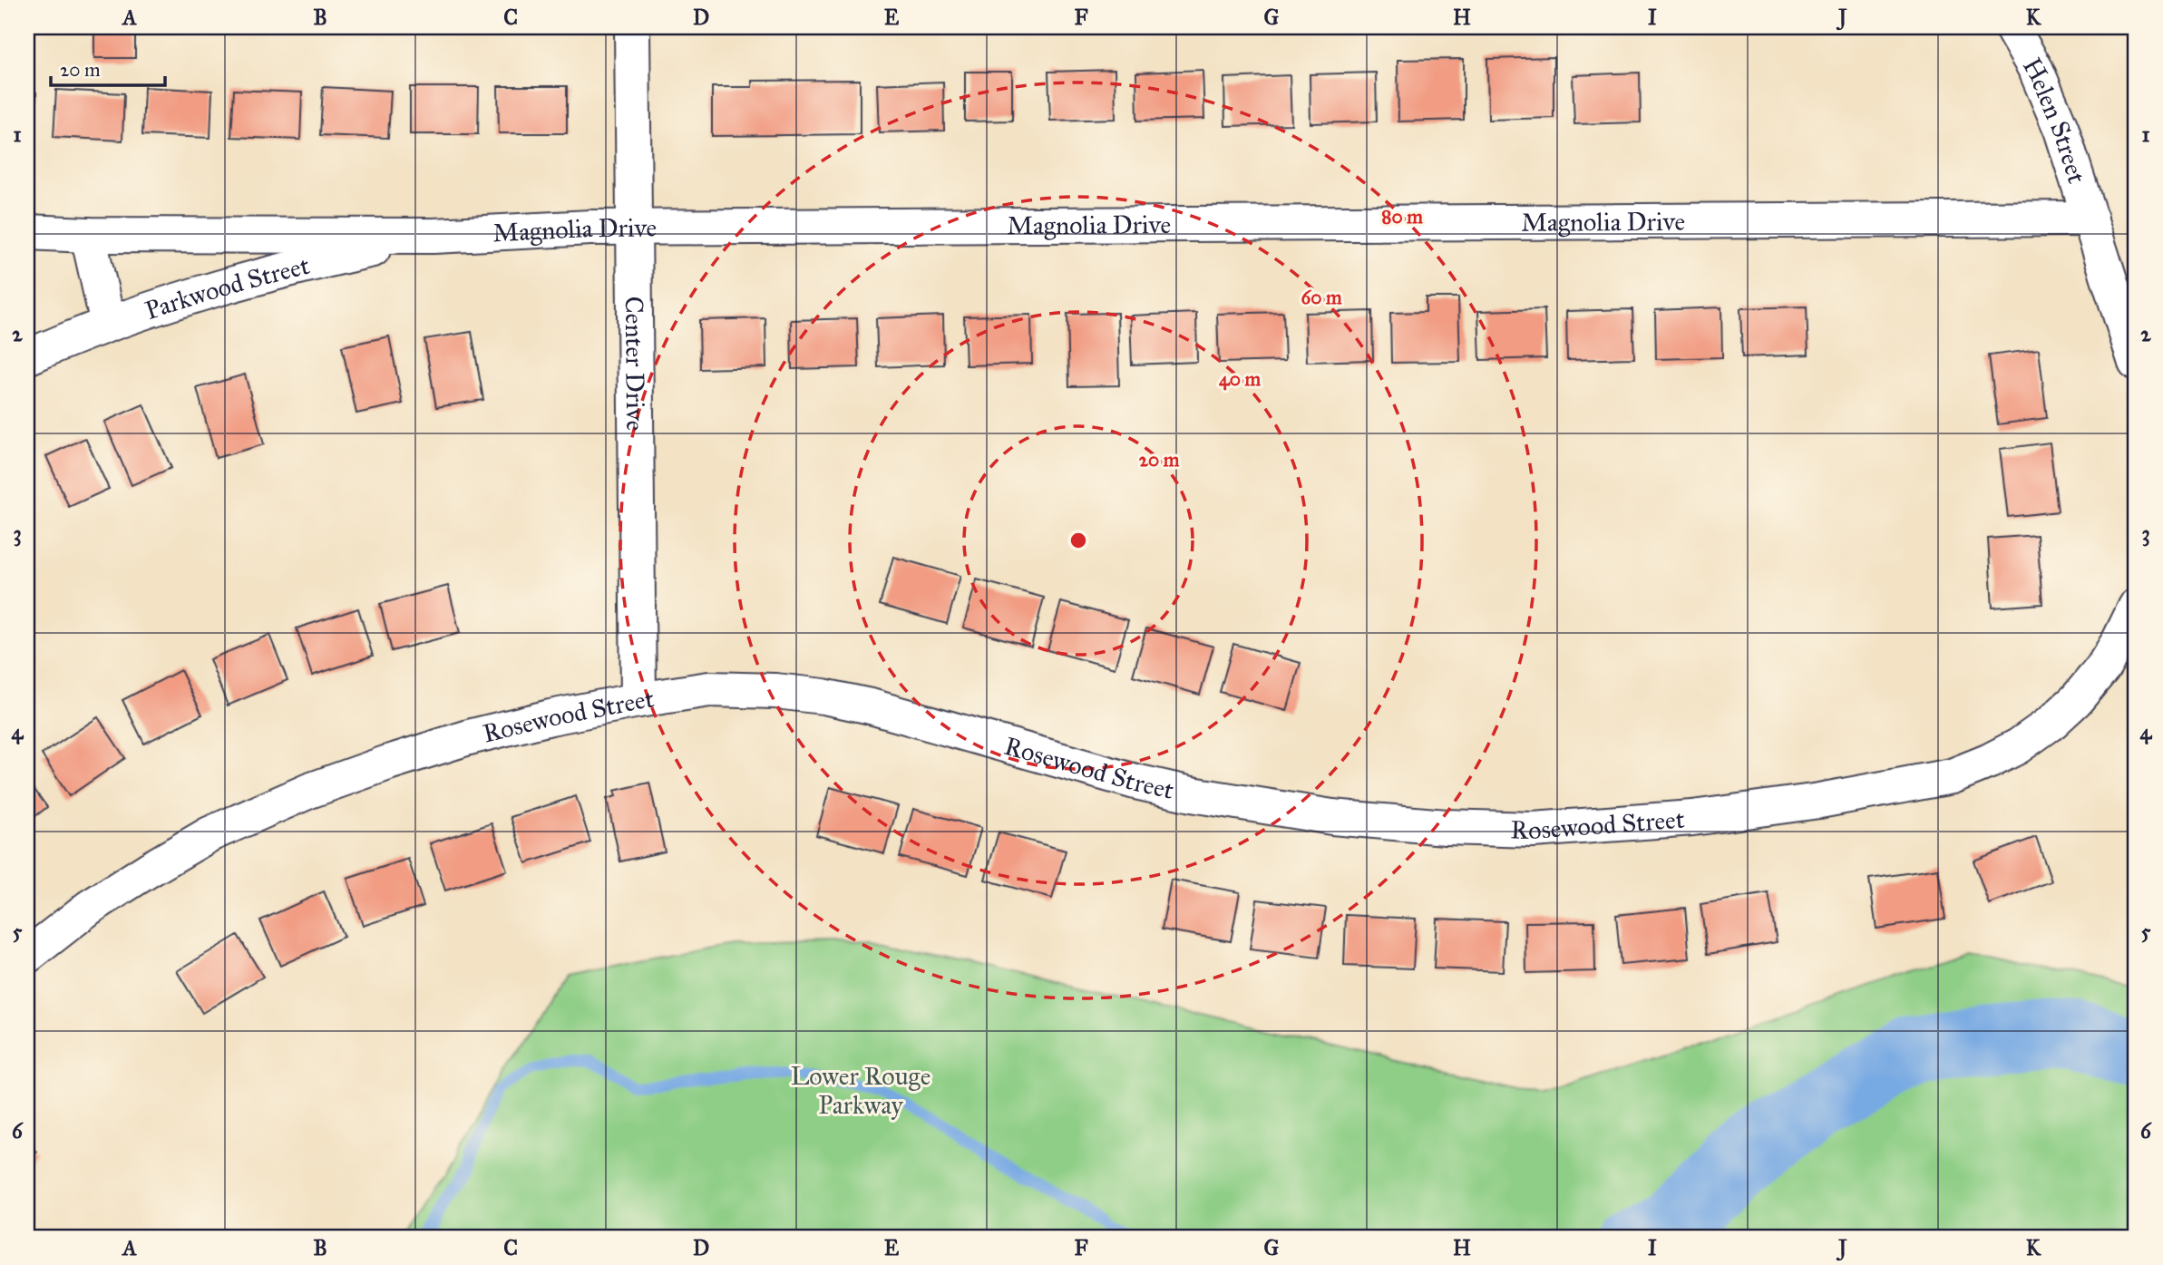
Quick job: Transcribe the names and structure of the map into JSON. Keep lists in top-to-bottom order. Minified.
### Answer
{"streets":{"street":["Helen Street","Magnolia Drive","Parkwood Street","Center Drive","Rosewood Street"]},"crossings":[["Helen Street","Magnolia Drive"],["Magnolia Drive","Parkwood Street"],["Magnolia Drive","Center Drive"],["Center Drive","Rosewood Street"]],"parks":["Lower Rouge Parkway"],"scale_bar":"20 m","grid":{"columns":["A","B","C","D","E","F","G","H","I","J","K"],"rows":["1","2","3","4","5","6"]},"rings":["80 m","60 m","40 m","20 m"]}
